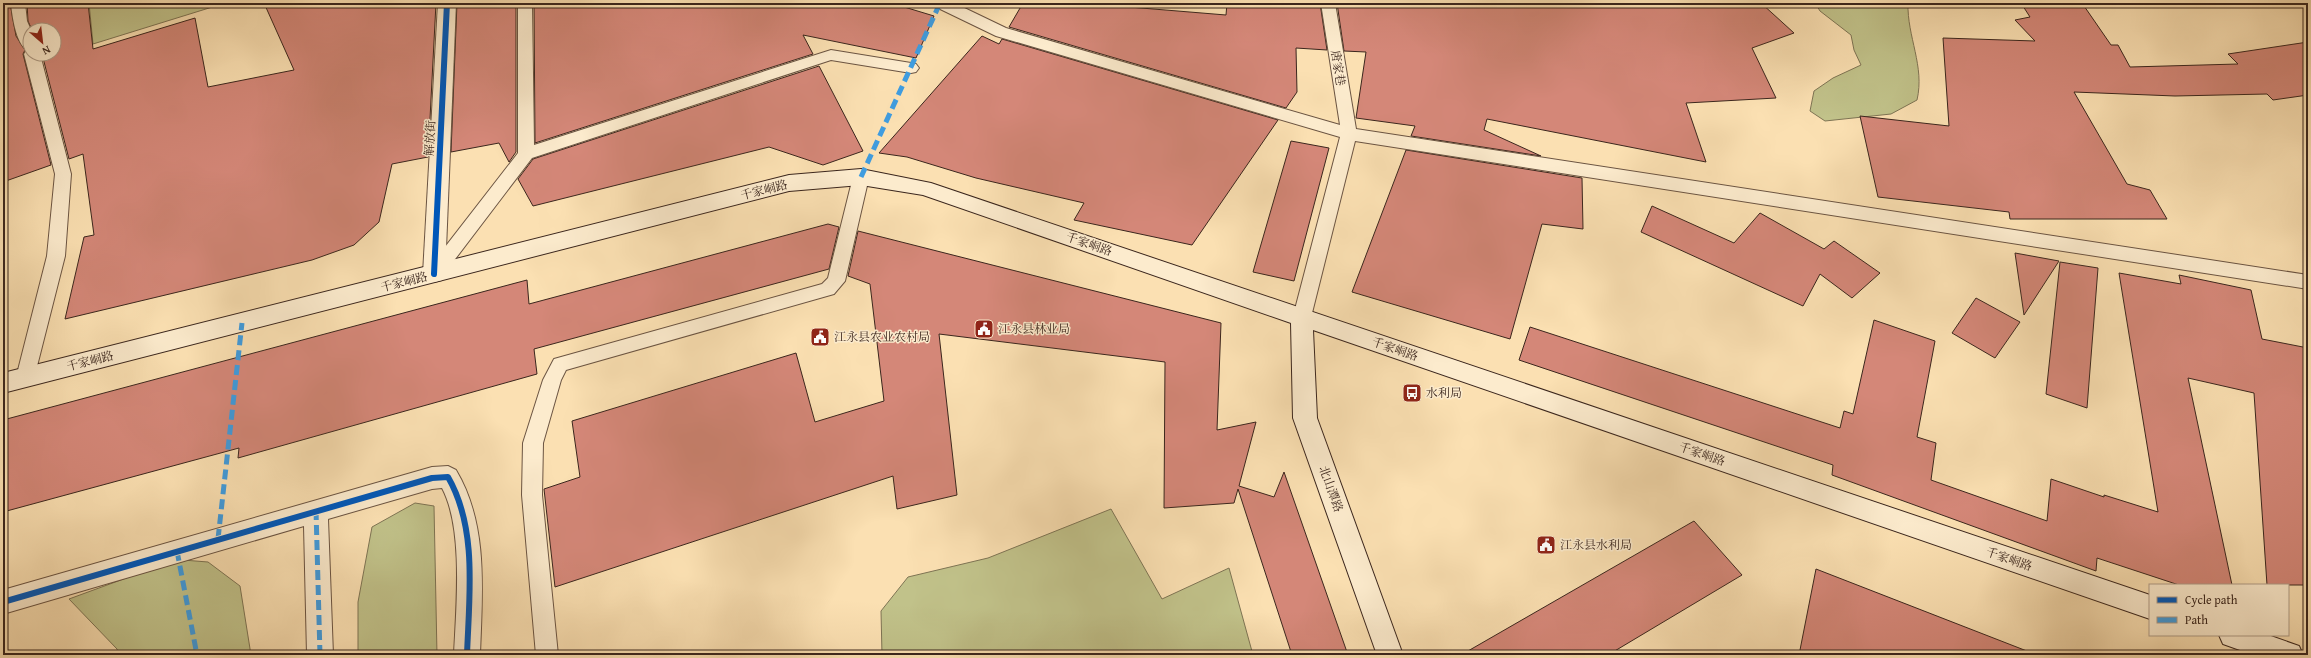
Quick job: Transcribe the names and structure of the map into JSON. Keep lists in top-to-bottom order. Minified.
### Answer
{"streets":{"main road":["解放街","千家峒路","北山潭路"],"lane":["唐家巷"]},"crossings":[["解放街","千家峒路"],["千家峒路","北山潭路"]],"places":{"public building":["江永县林业局","江永县农业农村局","江永县水利局"],"bus stop":["水利局"]},"legend":["Cycle path","Path"],"north":"bottom right"}
